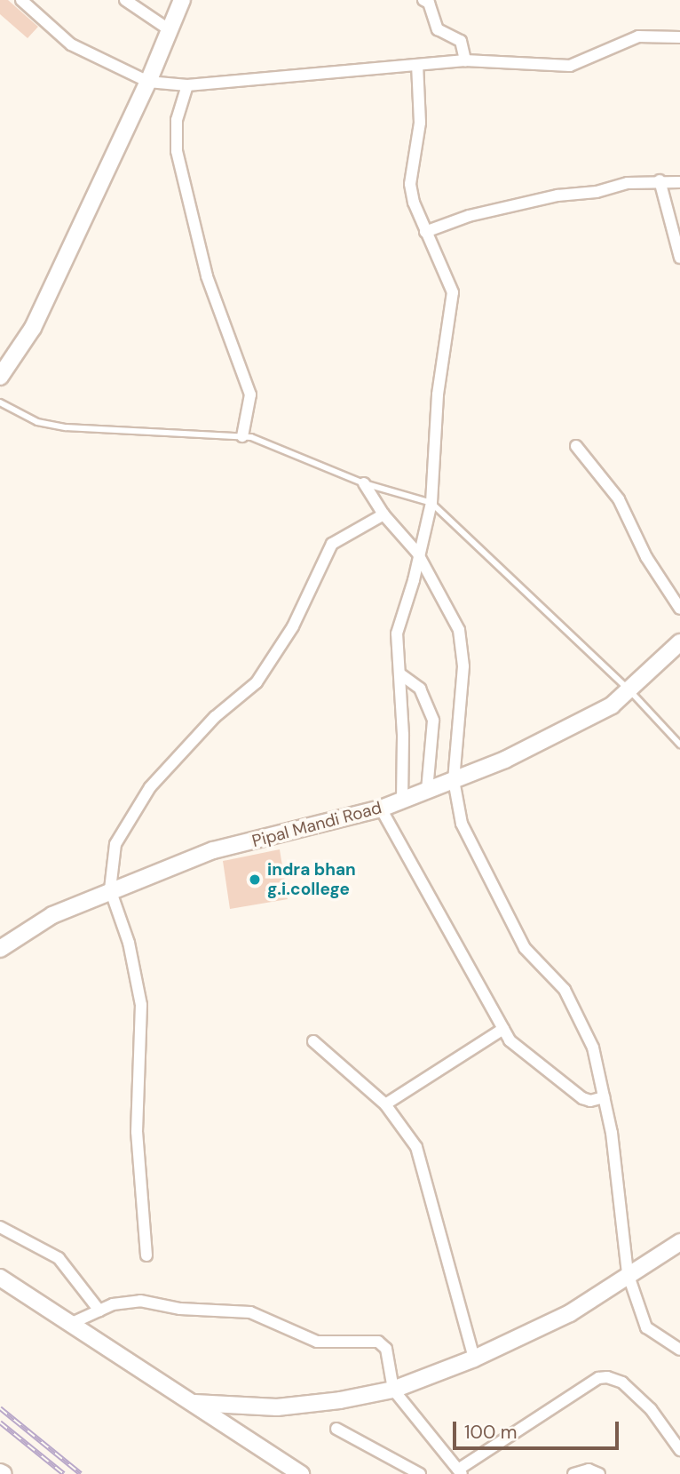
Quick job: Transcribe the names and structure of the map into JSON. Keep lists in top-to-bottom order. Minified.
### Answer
{"streets":{"street":["Pipal Mandi Road"]},"places":["indra bhan g.i.college"],"scale_bar":"100 m"}
